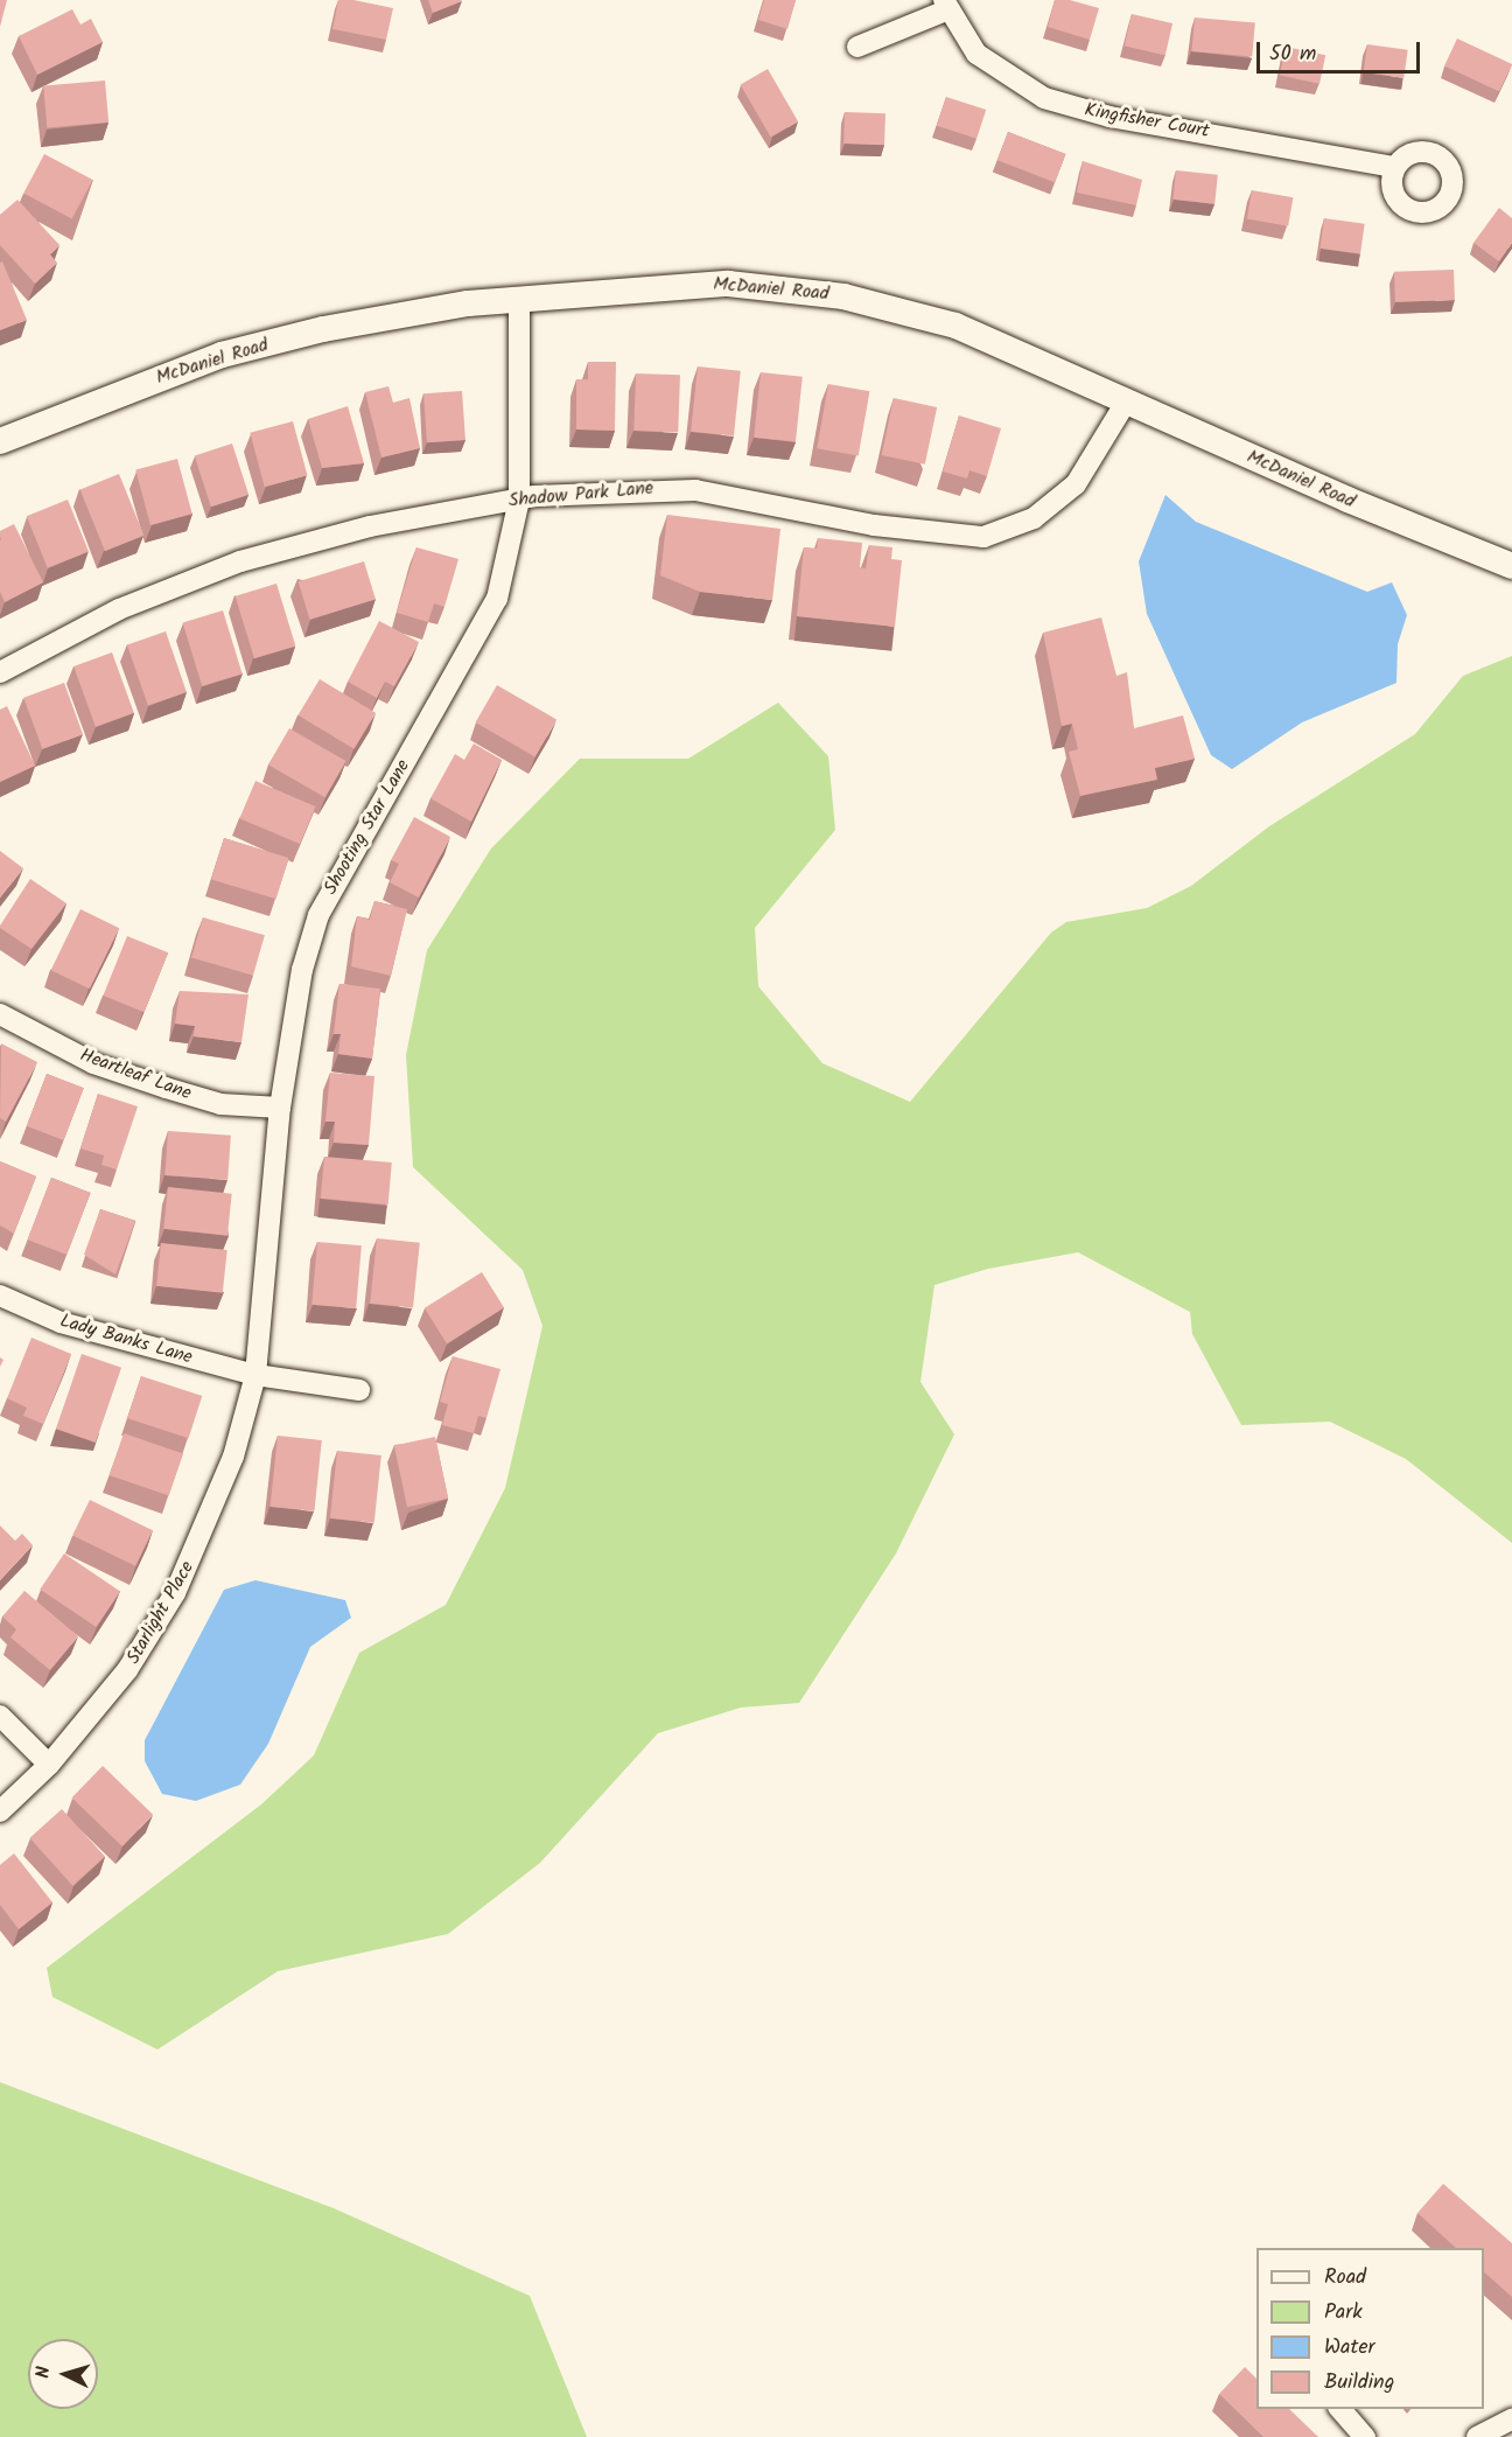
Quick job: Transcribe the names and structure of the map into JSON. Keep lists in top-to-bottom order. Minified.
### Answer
{"streets":{"main road":["McDaniel Road"],"street":["Kingfisher Court","Shadow Park Lane","Shooting Star Lane","Heartleaf Lane","Lady Banks Lane","Starlight Place"]},"crossings":[["McDaniel Road","Shadow Park Lane"],["McDaniel Road","Shooting Star Lane"],["Shadow Park Lane","Shooting Star Lane"],["Shooting Star Lane","Heartleaf Lane"],["Shooting Star Lane","Lady Banks Lane"],["Shooting Star Lane","Starlight Place"],["Lady Banks Lane","Starlight Place"]],"legend":["Road","Park","Water","Building"],"scale_bar":"50 m","north":"left"}
